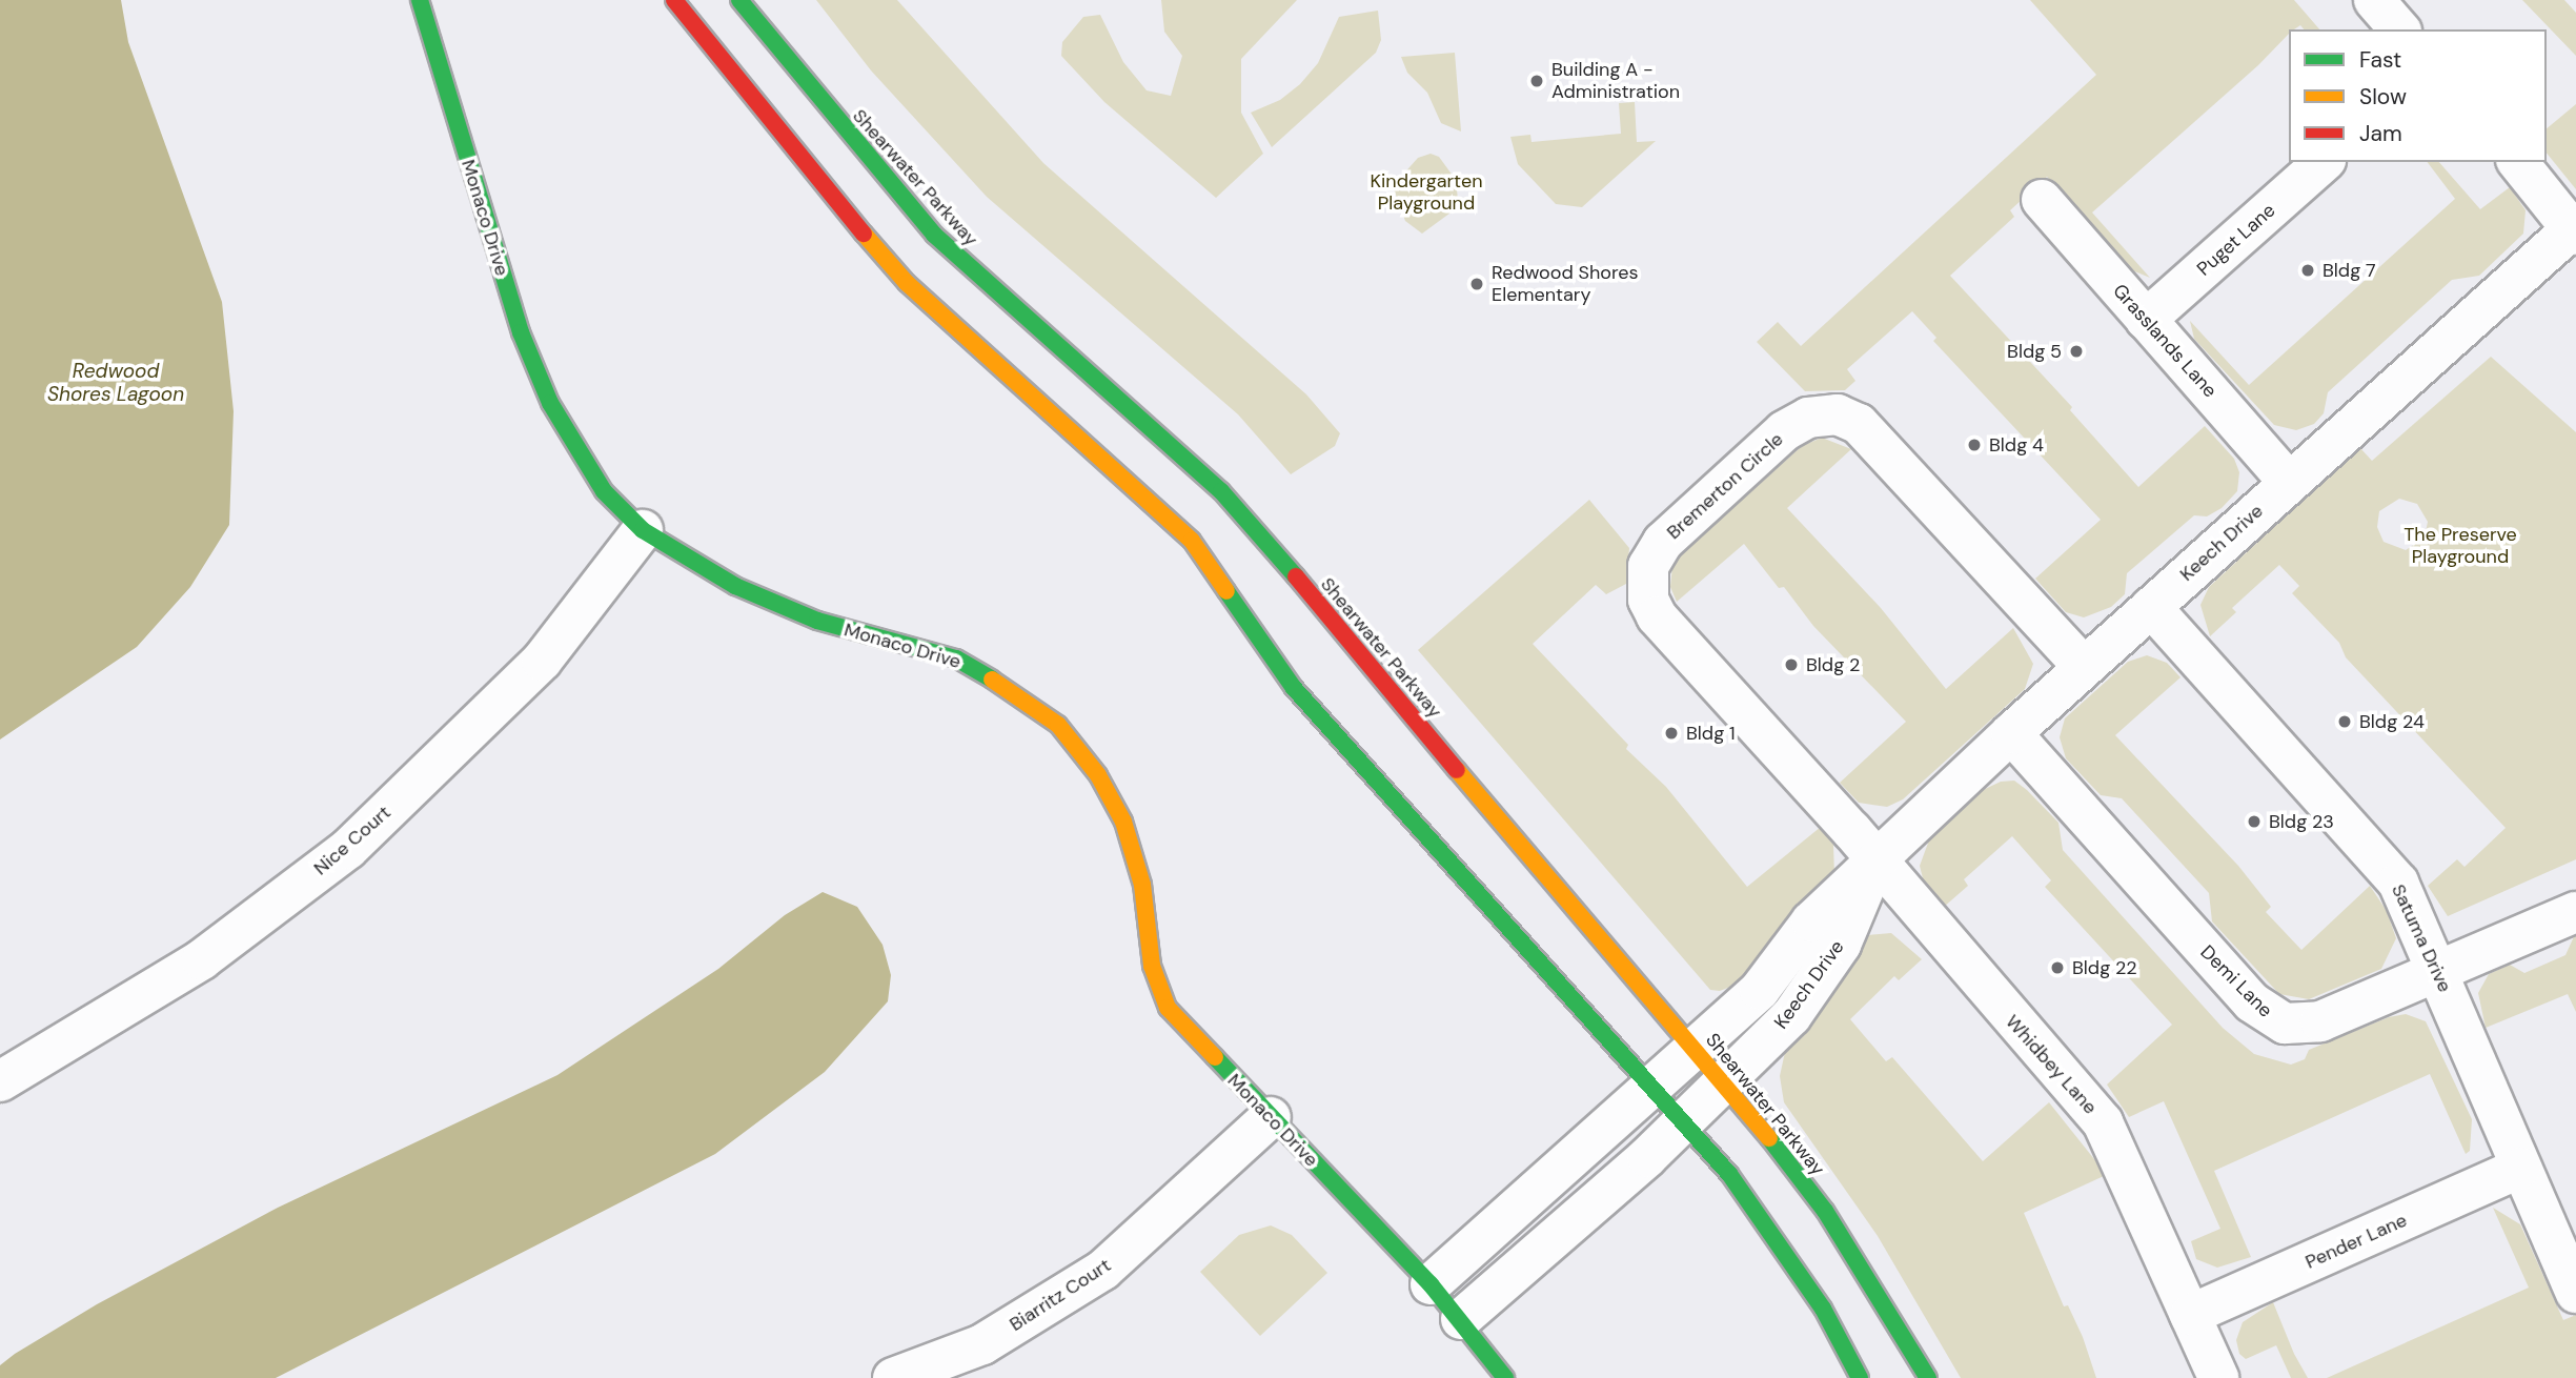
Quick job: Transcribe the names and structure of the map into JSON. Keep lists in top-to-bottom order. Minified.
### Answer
{"streets":{"main road":["Shearwater Parkway","Monaco Drive"],"street":["Puget Lane","Grasslands Lane","Bremerton Circle","Keech Drive","Nice Court","Satuma Drive","Demi Lane","Whidbey Lane","Pender Lane","Biarritz Court"]},"crossings":[["Shearwater Parkway","Keech Drive"],["Monaco Drive","Nice Court"],["Monaco Drive","Biarritz Court"],["Puget Lane","Grasslands Lane"],["Grasslands Lane","Keech Drive"],["Bremerton Circle","Keech Drive"],["Bremerton Circle","Whidbey Lane"],["Keech Drive","Satuma Drive"],["Keech Drive","Demi Lane"],["Keech Drive","Whidbey Lane"],["Satuma Drive","Demi Lane"],["Satuma Drive","Pender Lane"],["Whidbey Lane","Pender Lane"]],"water":["Redwood Shores Lagoon"],"parks":["Kindergarten Playground","The Preserve Playground"],"places":["Building A - Administration","Bldg 7","Redwood Shores Elementary","Bldg 5","Bldg 4","Bldg 2","Bldg 24","Bldg 1","Bldg 23","Bldg 22"],"legend":["Fast","Slow","Jam"]}
